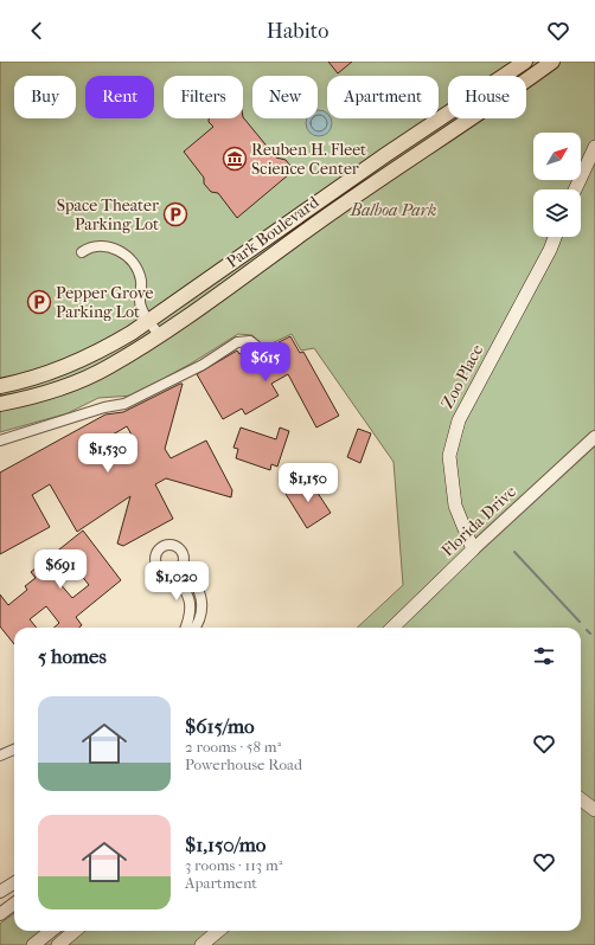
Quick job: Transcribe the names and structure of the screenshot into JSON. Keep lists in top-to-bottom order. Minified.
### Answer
{"streets":{"main road":["Park Boulevard","Zoo Place","Florida Drive"]},"crossings":[["Zoo Place","Florida Drive"]],"parks":["Balboa Park"],"places":{"museum":["Reuben H. Fleet Science Center"],"parking":["Space Theater Parking Lot","Pepper Grove Parking Lot"]},"north":"top right","page":{"header":"Habito","chip":["Buy","Rent","Filters","New","Apartment","House"],"price":["$615","$1,530","$1,150","$691","$1,020"],"heading":"5 homes","list":[{"name":"$615/mo","note":"2 rooms · 58 m² · Powerhouse Road"},{"name":"$1,150/mo","note":"3 rooms · 113 m² · Apartment"}]}}
